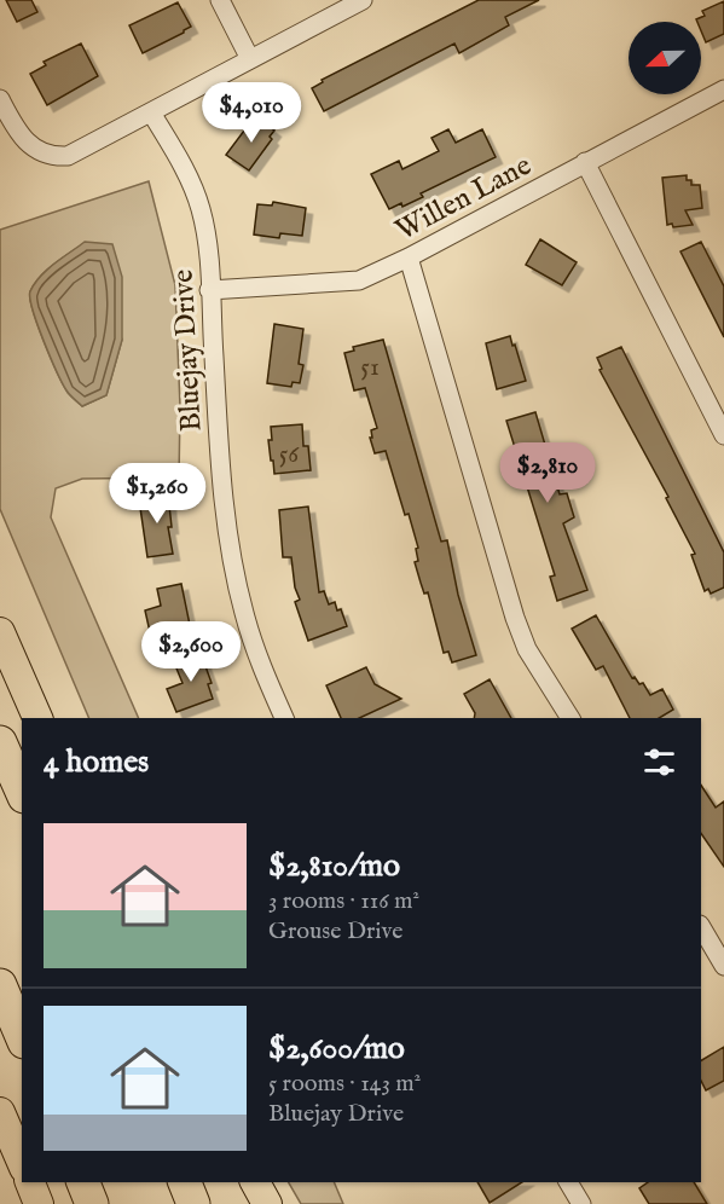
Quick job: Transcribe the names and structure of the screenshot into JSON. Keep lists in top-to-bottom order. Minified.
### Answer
{"streets":{"street":["Willen Lane","Bluejay Drive"]},"crossings":[["Willen Lane","Bluejay Drive"]],"house_numbers":["51","56"],"north":"left","page":{"price":["$4,010","$2,810","$1,260","$2,600"],"heading":"4 homes","list":[{"name":"$2,810/mo","note":"3 rooms · 116 m² · Grouse Drive"},{"name":"$2,600/mo","note":"5 rooms · 143 m² · Bluejay Drive"}]}}
